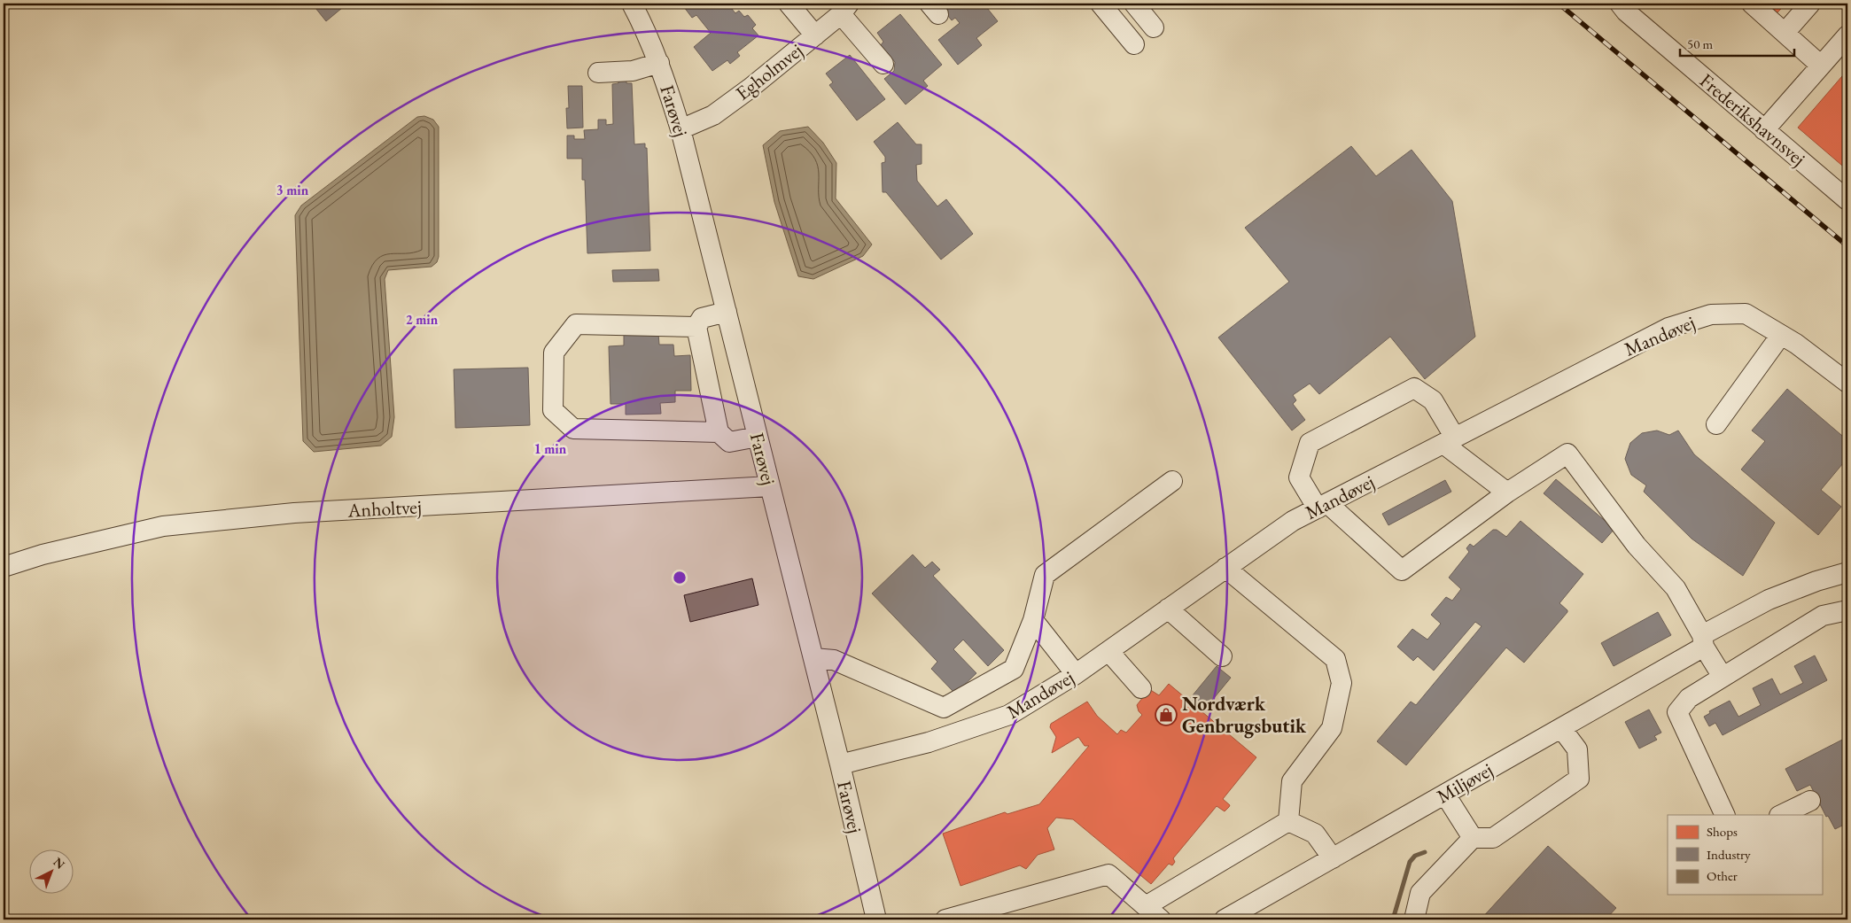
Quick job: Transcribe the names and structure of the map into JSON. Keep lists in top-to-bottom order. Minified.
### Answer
{"streets":{"street":["Egholmvej","Farøvej","Frederikshavnsvej","Mandøvej","Anholtvej","Miljøvej"]},"crossings":[["Egholmvej","Farøvej"],["Farøvej","Mandøvej"],["Farøvej","Anholtvej"]],"places":{"shop":["Nordværk Genbrugsbutik"]},"legend":["Shops","Industry","Other"],"scale_bar":"50 m","north":"top right","rings":["3 min","2 min","1 min"]}
